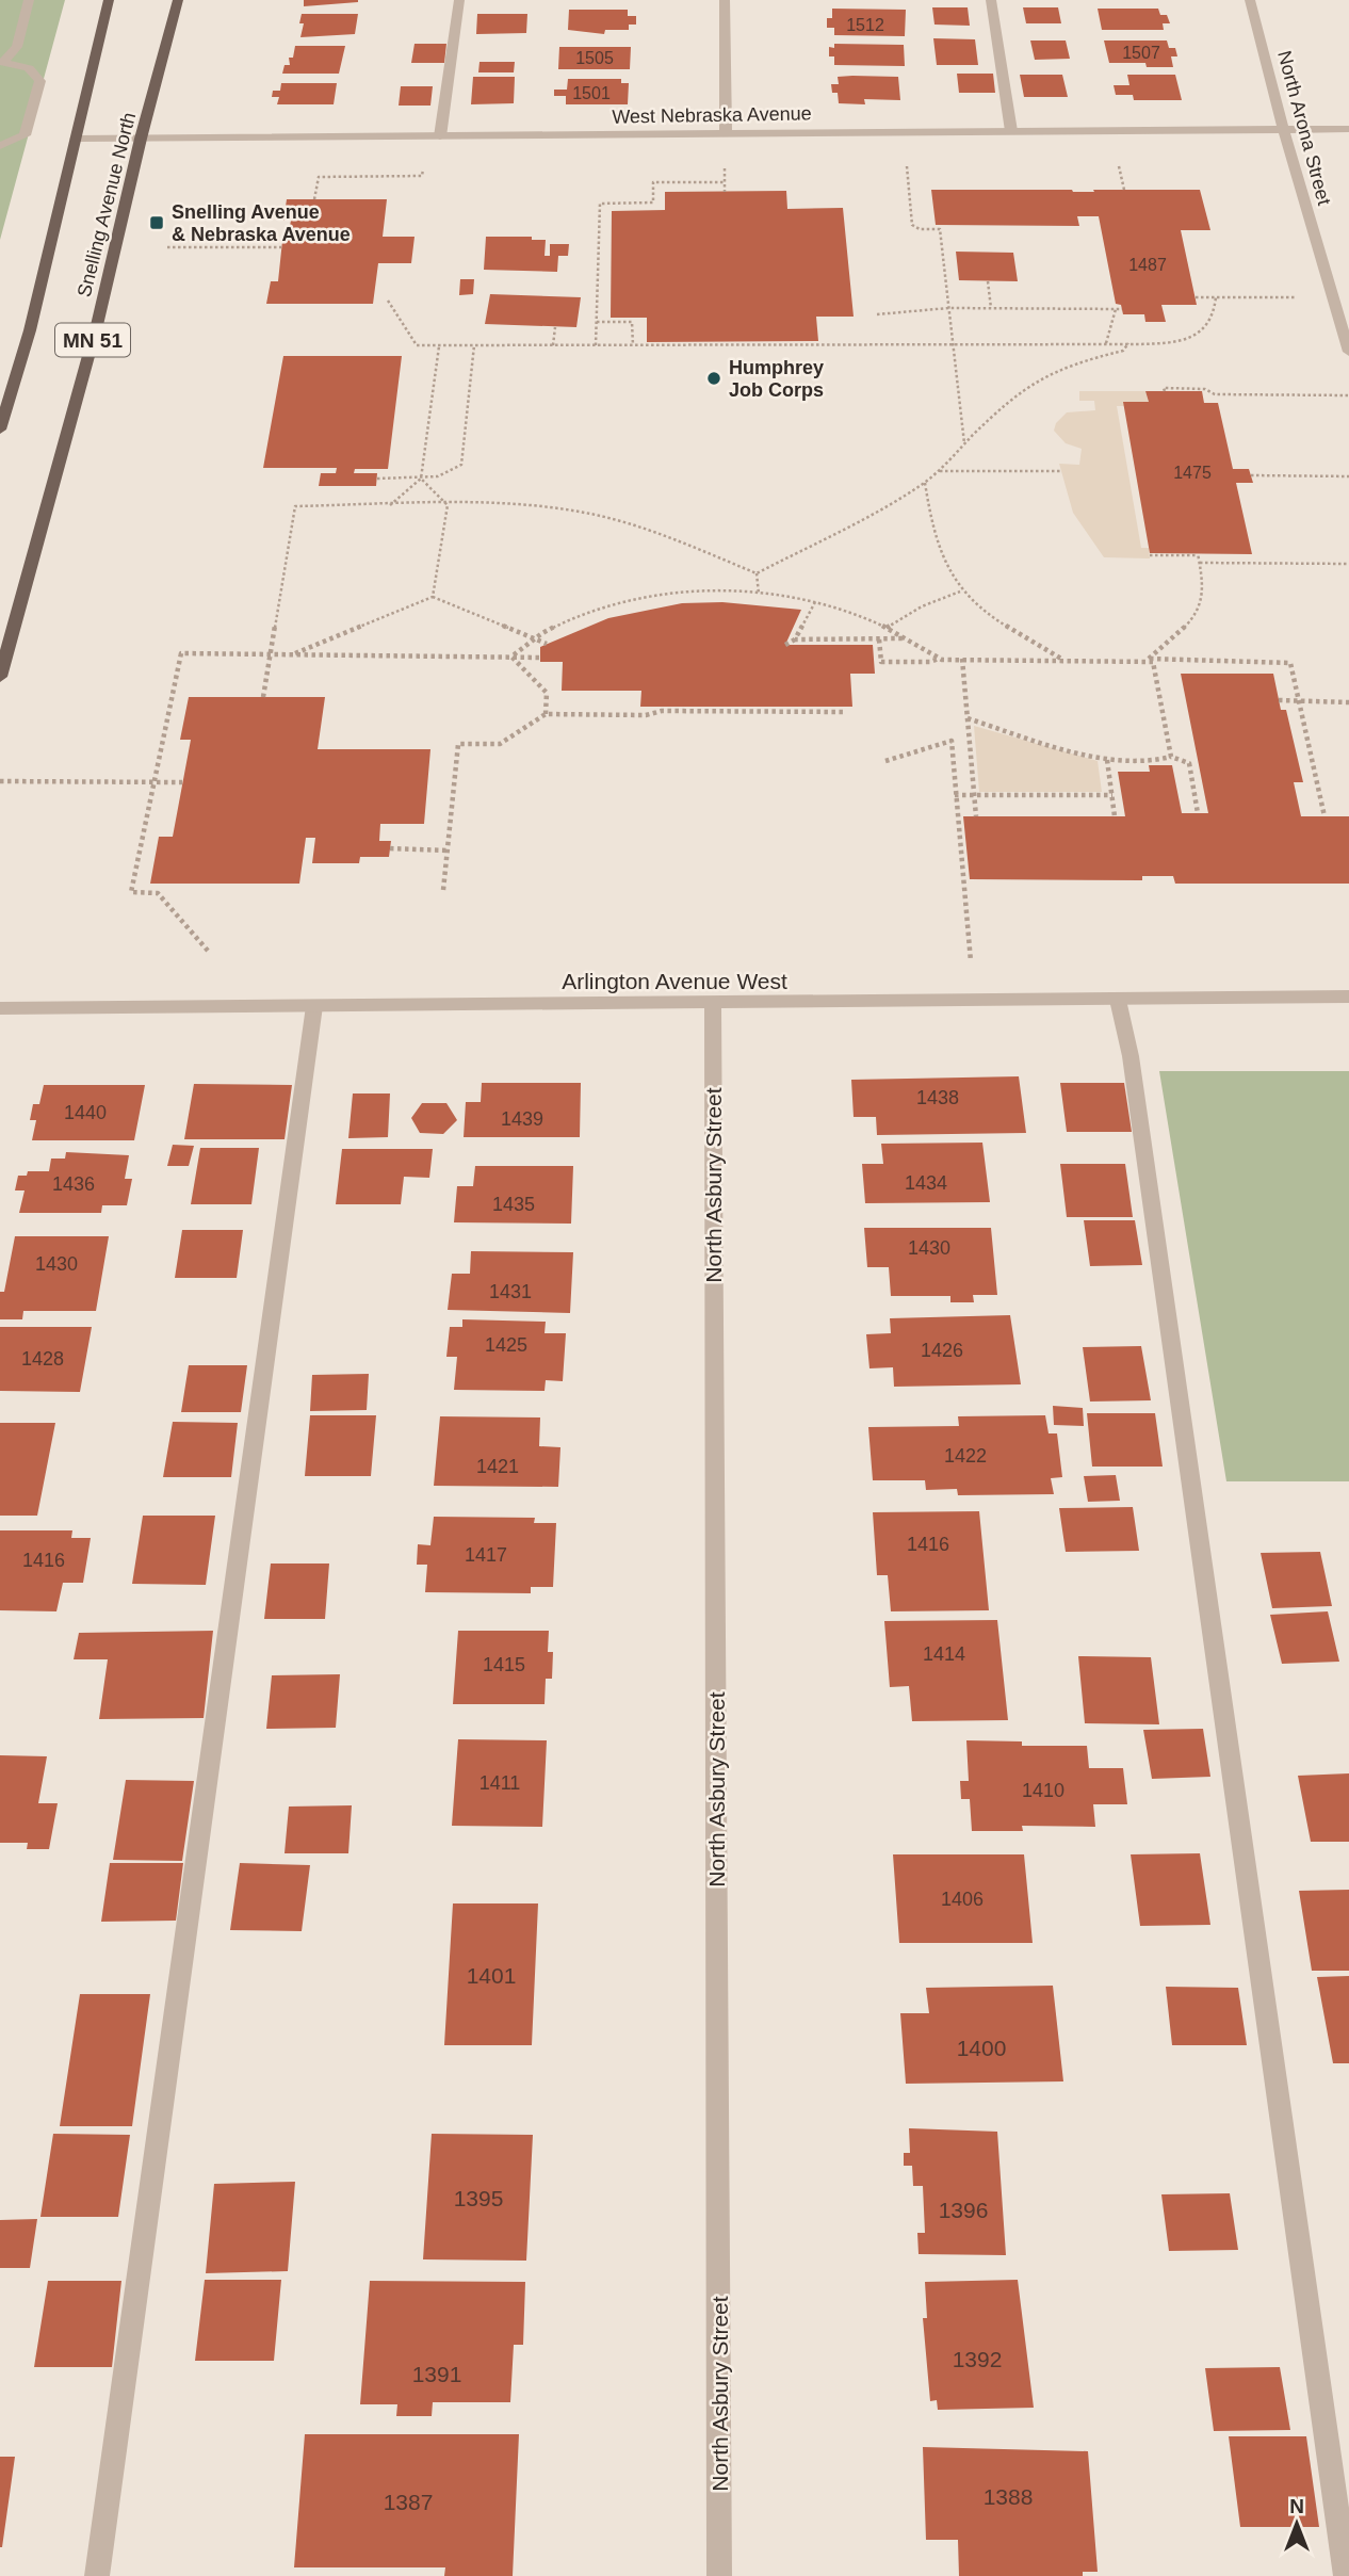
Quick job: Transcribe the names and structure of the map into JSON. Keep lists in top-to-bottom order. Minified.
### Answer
{"streets":{"main road":["Snelling Avenue North","MN 51"],"street":["West Nebraska Avenue","North Arona Street","Arlington Avenue West","North Asbury Street"]},"crossings":[["West Nebraska Avenue","North Arona Street"],["West Nebraska Avenue","Snelling Avenue North"],["Arlington Avenue West","North Asbury Street"]],"places":{"transit":["Snelling Avenue & Nebraska Avenue"],"other":["Humphrey Job Corps"]},"house_numbers":["1512","1507","1505","1501","1487","1475","1438","1440","1439","1434","1436","1435","1430","1430","1431","1425","1426","1428","1422","1421","1416","1417","1416","1414","1415","1411","1410","1406","1401","1400","1395","1396","1392","1391","1388","1387"],"north":"top"}
